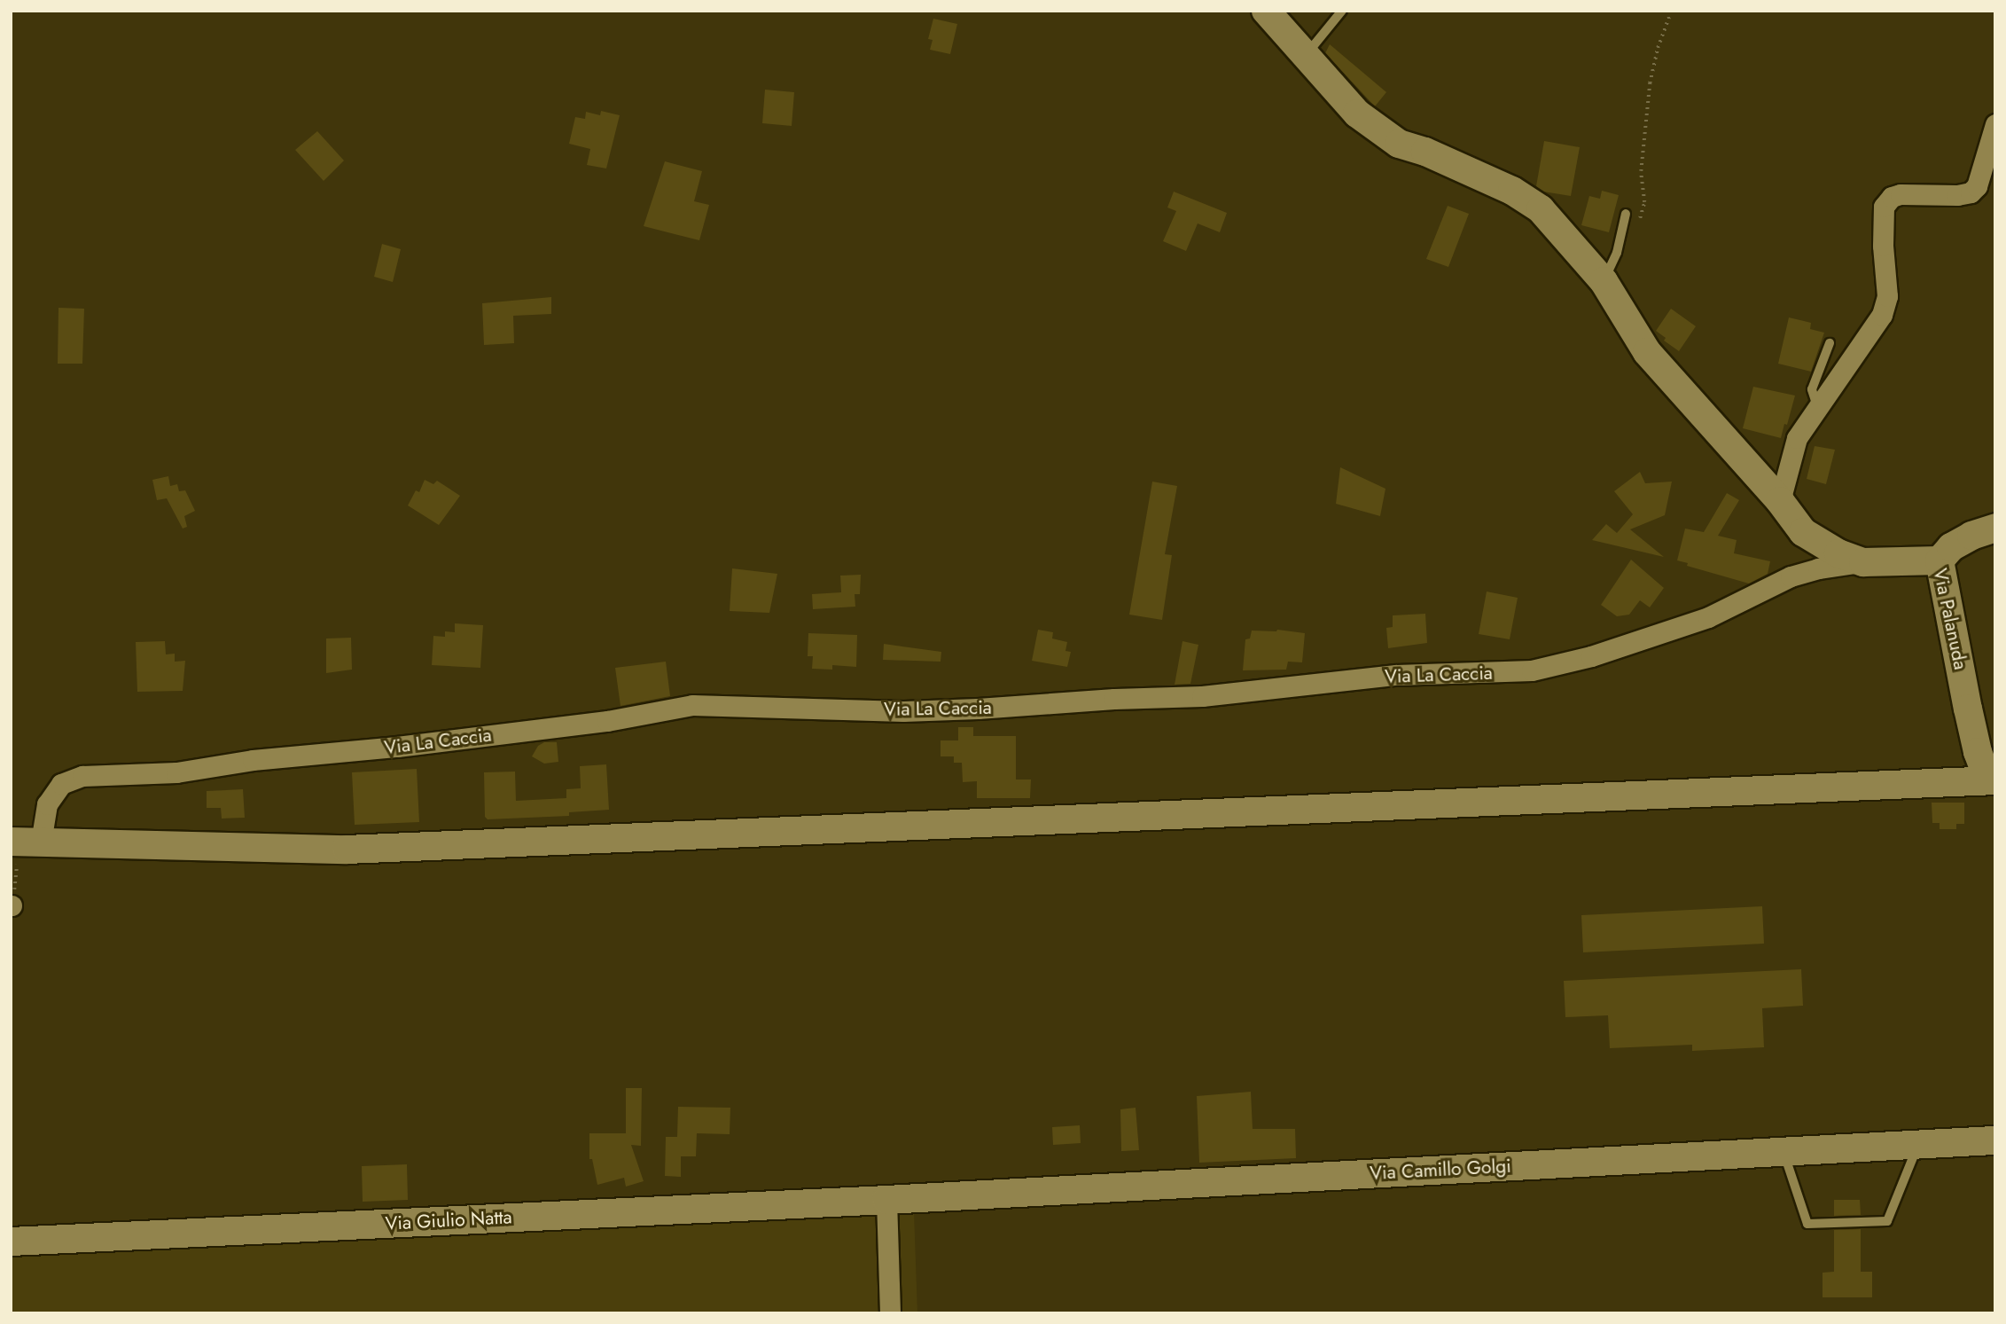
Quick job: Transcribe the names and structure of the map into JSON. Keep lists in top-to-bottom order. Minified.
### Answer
{"streets":{"street":["Via Palanuda","Via La Caccia","Via Camillo Golgi","Via Giulio Natta"]},"crossings":[["Via Palanuda","Via La Caccia"],["Via Camillo Golgi","Via Giulio Natta"]]}
